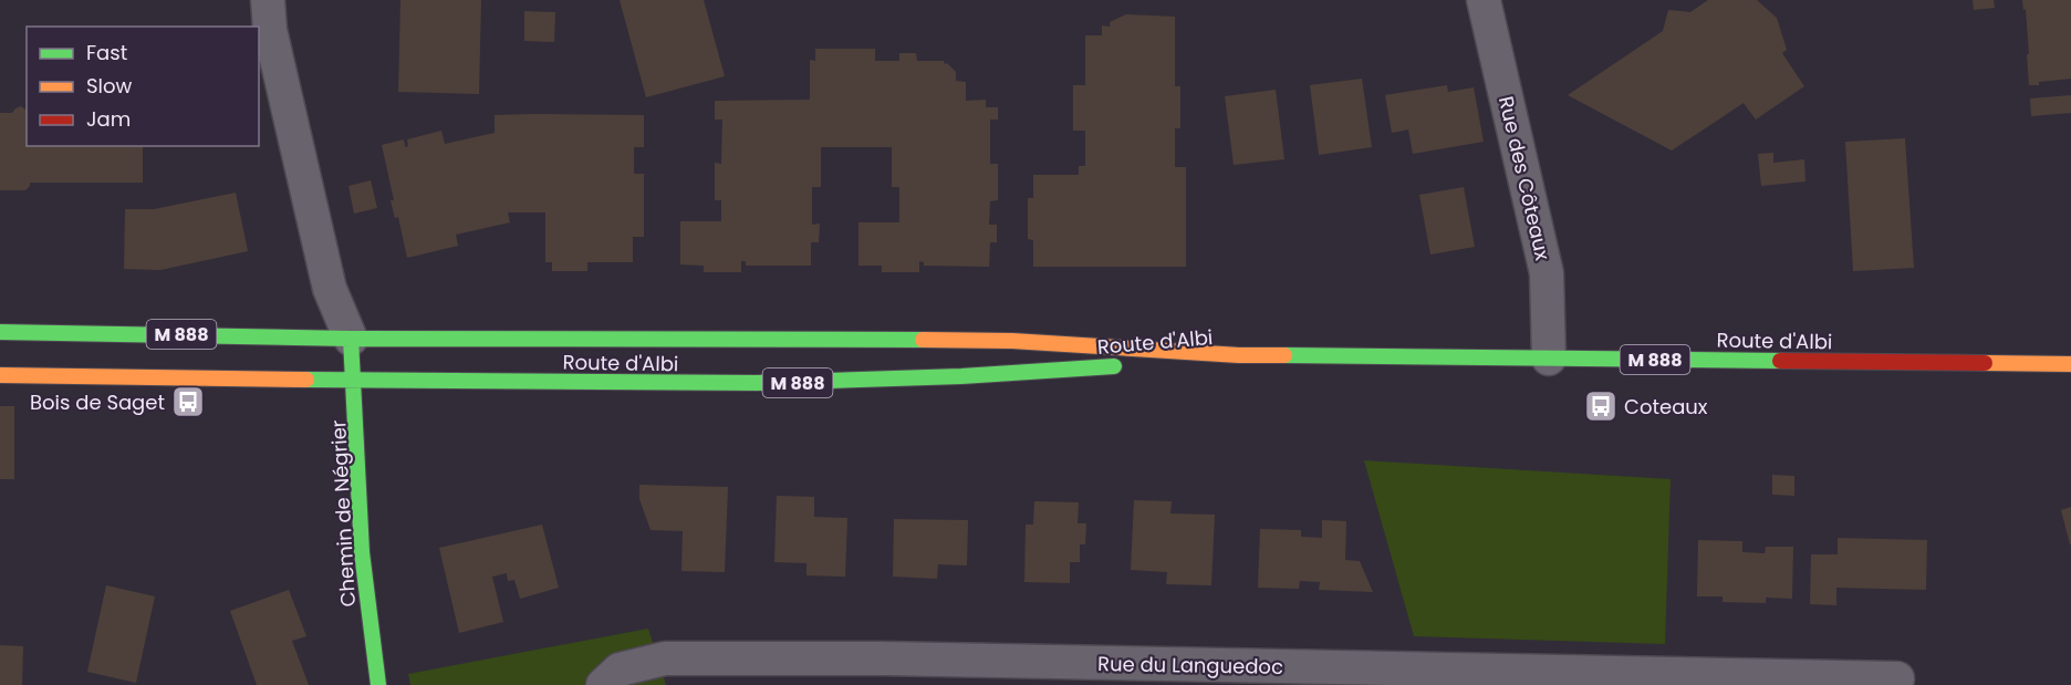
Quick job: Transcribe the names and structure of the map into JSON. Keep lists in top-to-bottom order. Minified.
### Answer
{"streets":{"main road":["M 888","Route d'Albi","Chemin de Négrier"],"street":["Rue des Côteaux","Rue du Languedoc"]},"crossings":[["Rue des Côteaux","Route d'Albi"],["Route d'Albi","Chemin de Négrier"]],"places":{"bus stop":["Bois de Saget","Coteaux"]},"legend":["Fast","Slow","Jam"]}
